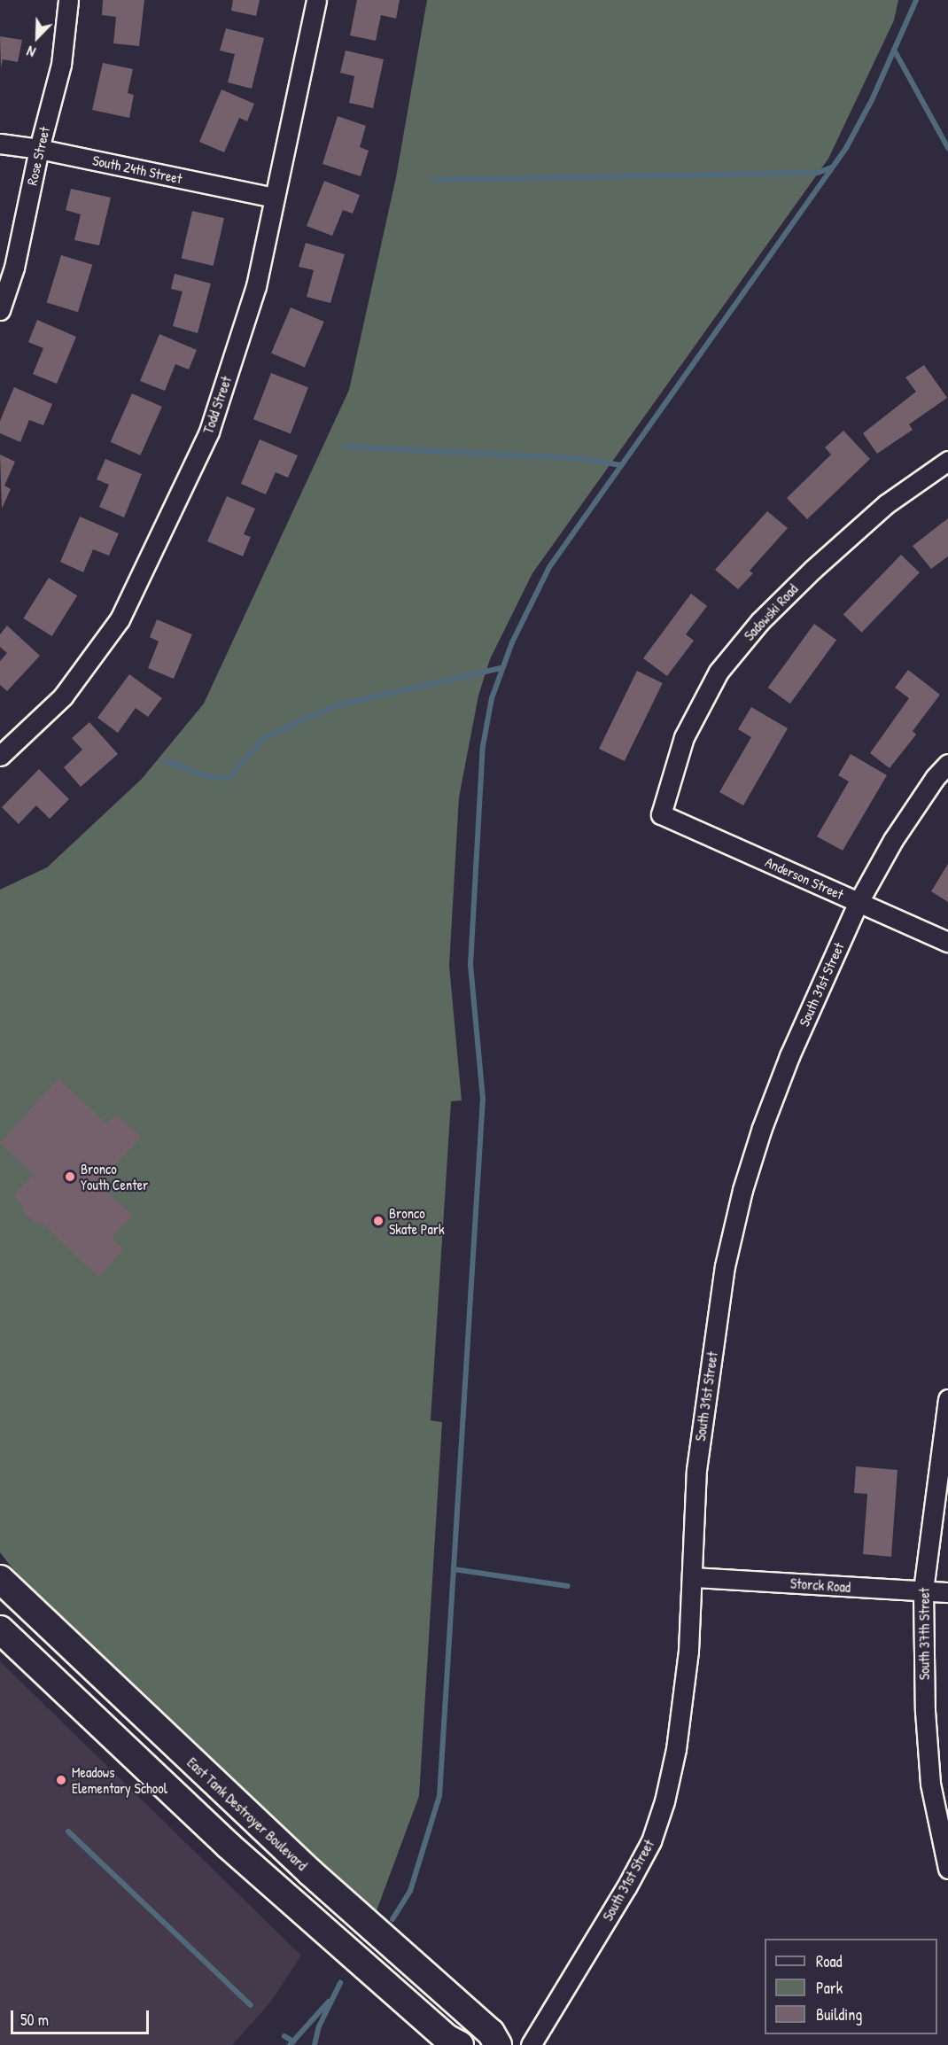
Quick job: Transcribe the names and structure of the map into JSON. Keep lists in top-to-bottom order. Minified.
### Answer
{"streets":{"street":["Rose Street","South 24th Street","Todd Street","Sadowski Road","Anderson Street","South 31st Street","Storck Road","South 37th Street","East Tank Destroyer Boulevard"]},"crossings":[["Rose Street","South 24th Street"],["South 24th Street","Todd Street"],["Sadowski Road","Anderson Street"],["Anderson Street","South 31st Street"],["South 31st Street","Storck Road"],["Storck Road","South 37th Street"]],"places":["Bronco Youth Center","Bronco Skate Park","Meadows Elementary School"],"legend":["Road","Park","Building"],"scale_bar":"50 m","north":"bottom left"}
